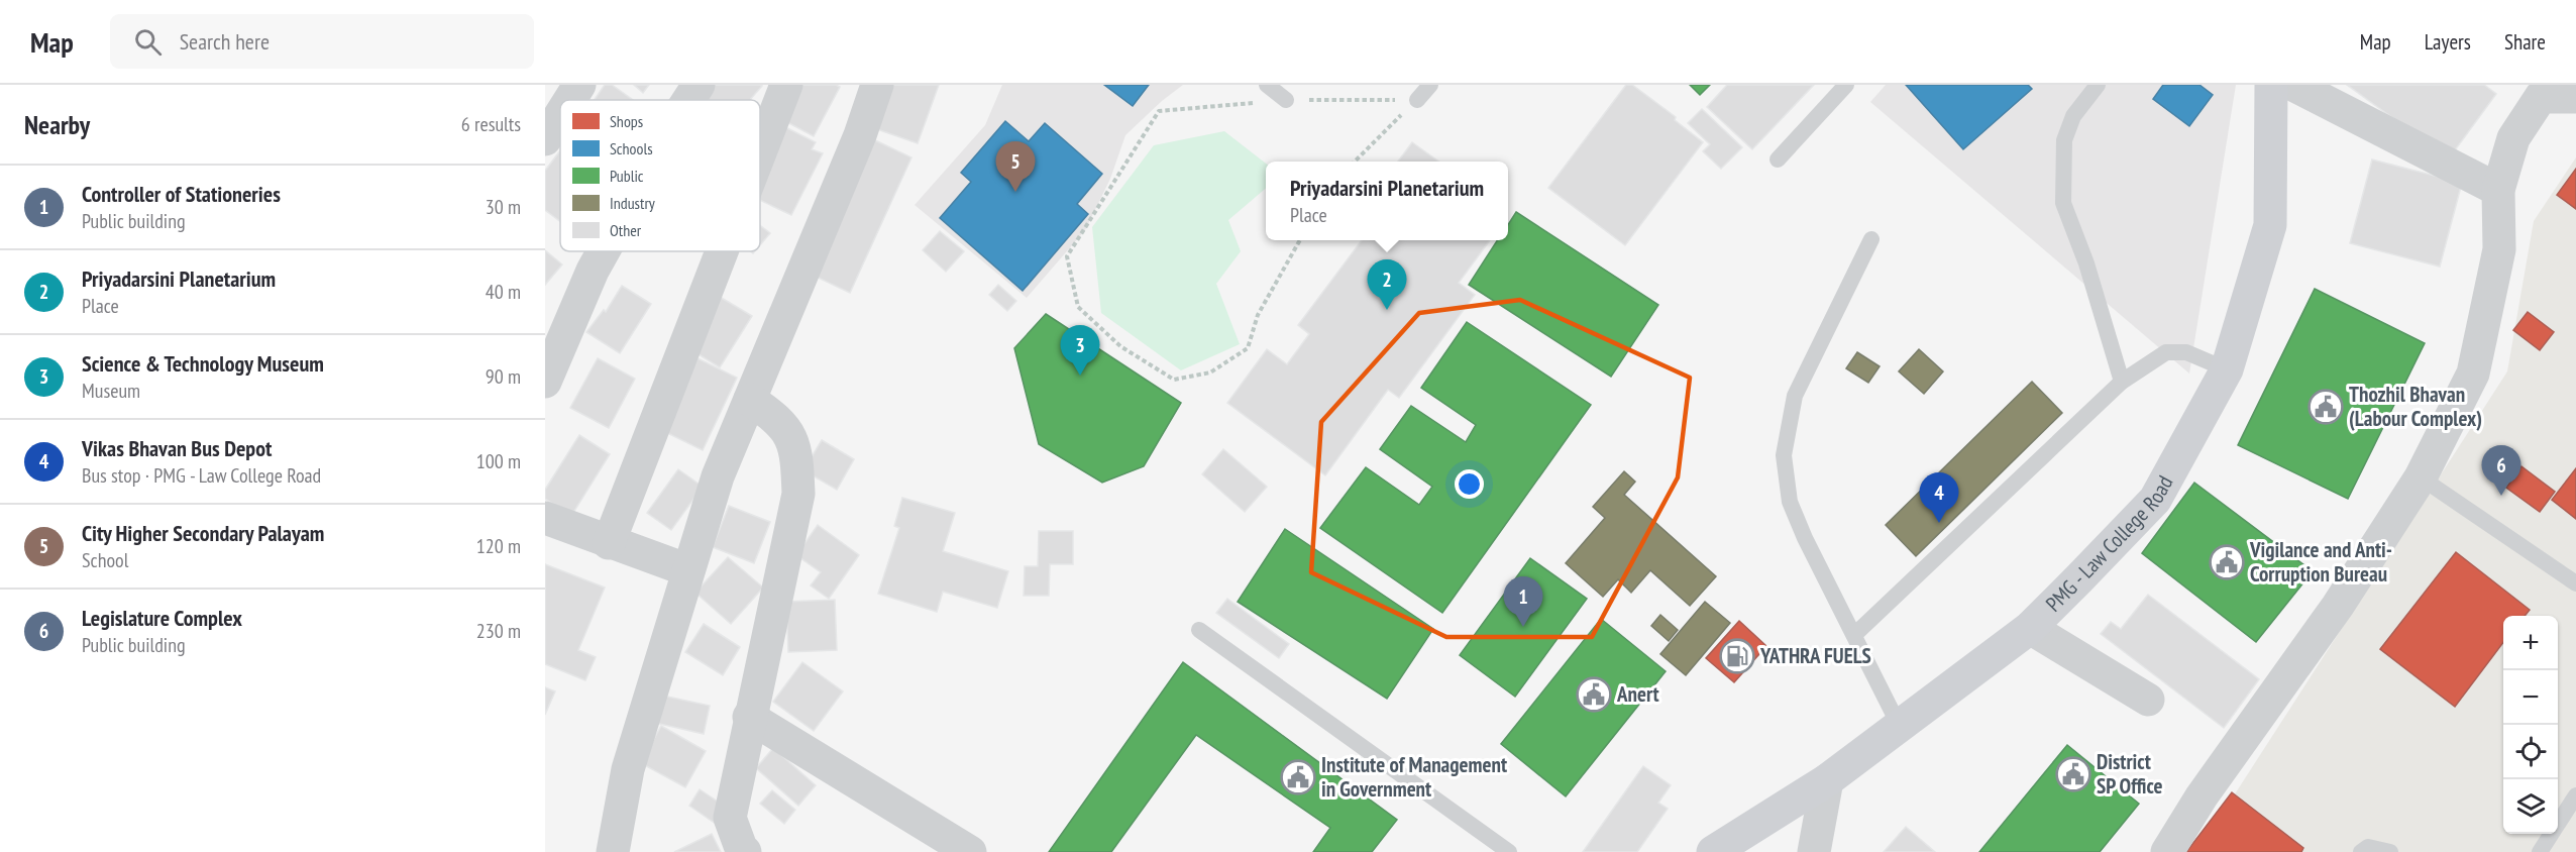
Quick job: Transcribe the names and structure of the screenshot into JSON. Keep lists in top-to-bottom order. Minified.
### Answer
{"streets":{"main road":["PMG - Law College Road"]},"places":{"public building":["Thozhil Bhavan (Labour Complex)","Vigilance and Anti- Corruption Bureau","Anert","District SP Office","Institute of Management in Government"],"fuel station":["YATHRA FUELS"]},"legend":["Shops","Schools","Public","Industry","Other"],"page":{"header":"Map","search":"Search here","nav":["Map","Layers","Share"],"heading":["Nearby","6 results"],"pins":["5","2","3","6","4","1"],"popup":["Priyadarsini Planetarium","Place"],"list":[{"mark":"1","name":"Controller of Stationeries","note":"Public building","value":"30 m"},{"mark":"2","name":"Priyadarsini Planetarium","note":"Place","value":"40 m"},{"mark":"3","name":"Science & Technology Museum","note":"Museum","value":"90 m"},{"mark":"4","name":"Vikas Bhavan Bus Depot","note":"Bus stop · PMG - Law College Road","value":"100 m"},{"mark":"5","name":"City Higher Secondary Palayam","note":"School","value":"120 m"},{"mark":"6","name":"Legislature Complex","note":"Public building","value":"230 m"}],"map_buttons":["+","−"]}}
